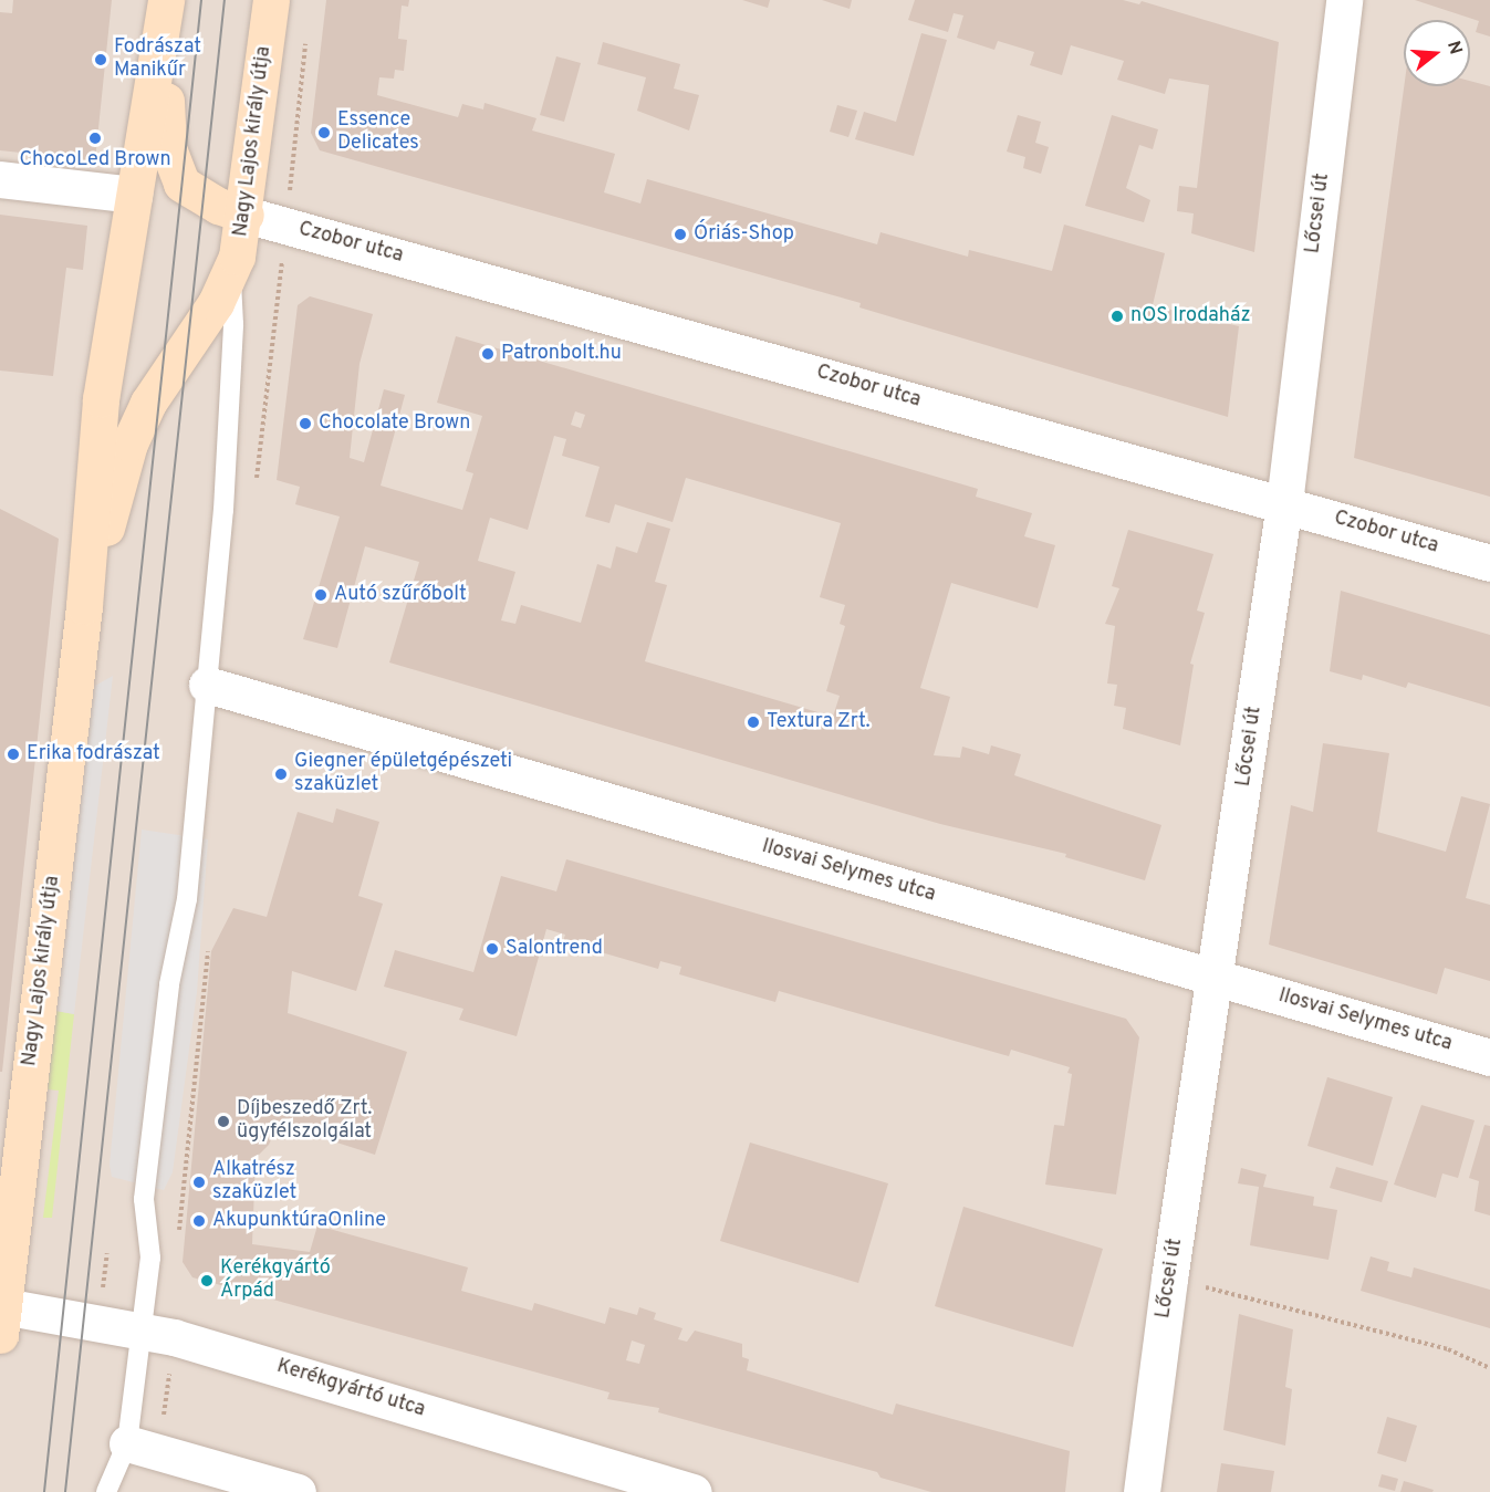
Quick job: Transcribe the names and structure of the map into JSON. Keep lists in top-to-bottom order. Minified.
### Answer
{"streets":{"main road":["Nagy Lajos király útja"],"street":["Lőcsei út","Czobor utca","Ilosvai Selymes utca","Kerékgyártó utca"]},"crossings":[["Nagy Lajos király útja","Czobor utca"],["Nagy Lajos király útja","Kerékgyártó utca"],["Lőcsei út","Czobor utca"],["Lőcsei út","Ilosvai Selymes utca"]],"places":["Fodrászat Manikűr","Essence Delicates","ChocoLed Brown","Óriás-Shop","nOS Irodaház","Patronbolt.hu","Chocolate Brown","Autó szűrőbolt","Textura Zrt.","Erika fodrászat","Giegner épületgépészeti szaküzlet","Salontrend","Díjbeszedő Zrt. ügyfélszolgálat","Alkatrész szaküzlet","AkupunktúraOnline","Kerékgyártó Árpád"],"north":"right"}
